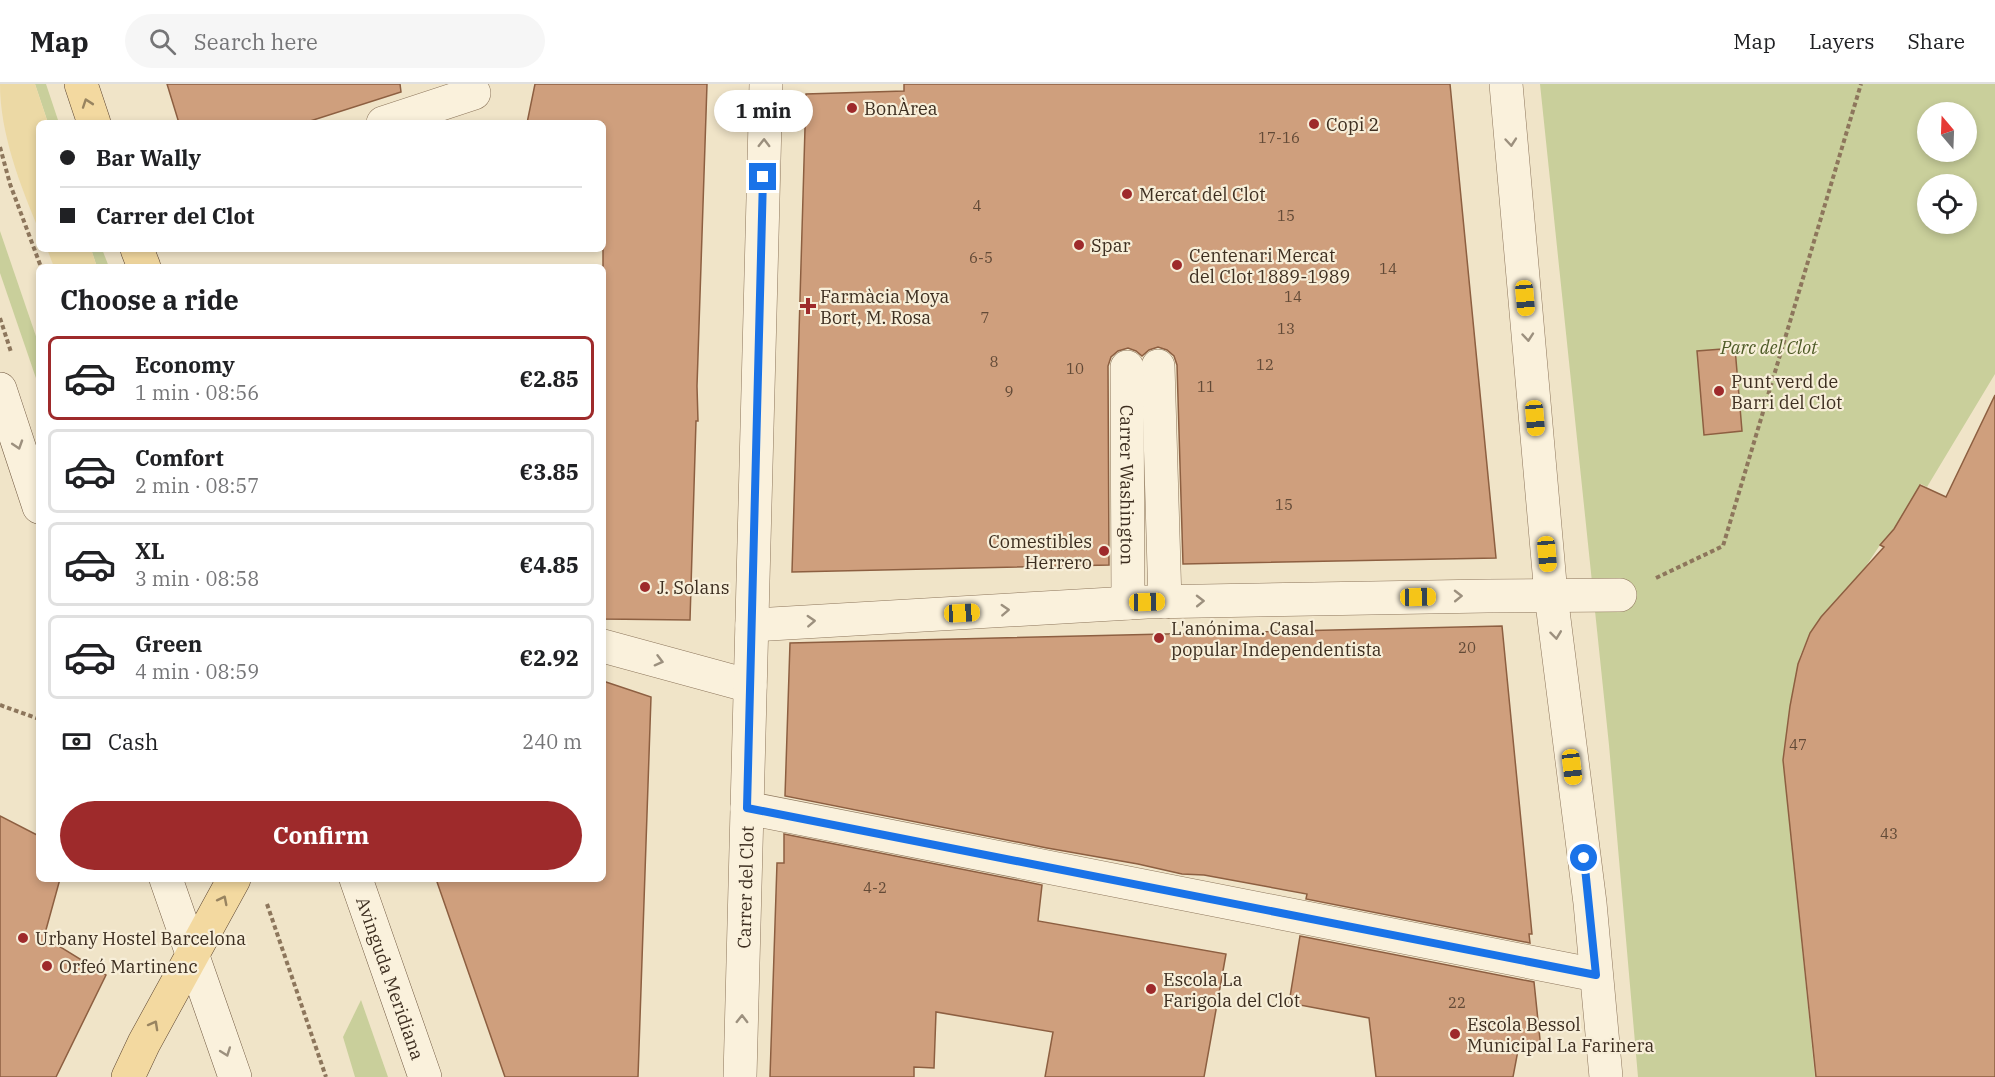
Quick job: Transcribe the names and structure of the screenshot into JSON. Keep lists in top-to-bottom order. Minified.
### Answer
{"streets":{"street":["Carrer Washington","Carrer del Clot","Avinguda Meridiana"]},"one_way":["Carrer del Clot"],"parks":["Parc del Clot"],"places":{"other":["BonÀrea","Copi 2","Mercat del Clot","Spar","Centenari Mercat del Clot 1889-1989","Punt verd de Barri del Clot","Comestibles Herrero","J. Solans","L'anónima. Casal popular Independentista","Urbany Hostel Barcelona","Orfeó Martinenc","Escola La Farigola del Clot","Escola Bessol Municipal La Farinera"],"health":["Farmàcia Moya Bort, M. Rosa"]},"house_numbers":["17-16","4","15","6-5","14","14","7","13","8","12","10","11","9","15","20","47","43","4-2","22"],"north":"top","page":{"header":"Map","search":"Search here","nav":["Map","Layers","Share"],"bubble":"1 min","banner":["Bar Wally","Carrer del Clot"],"heading":"Choose a ride","list":[{"name":"Economy","note":"1 min · 08:56","value":"€2.85"},{"name":"Comfort","note":"2 min · 08:57","value":"€3.85"},{"name":"XL","note":"3 min · 08:58","value":"€4.85"},{"name":"Green","note":"4 min · 08:59","value":"€2.92"}],"pay":["Cash","240 m"],"buttons":"Confirm"}}
